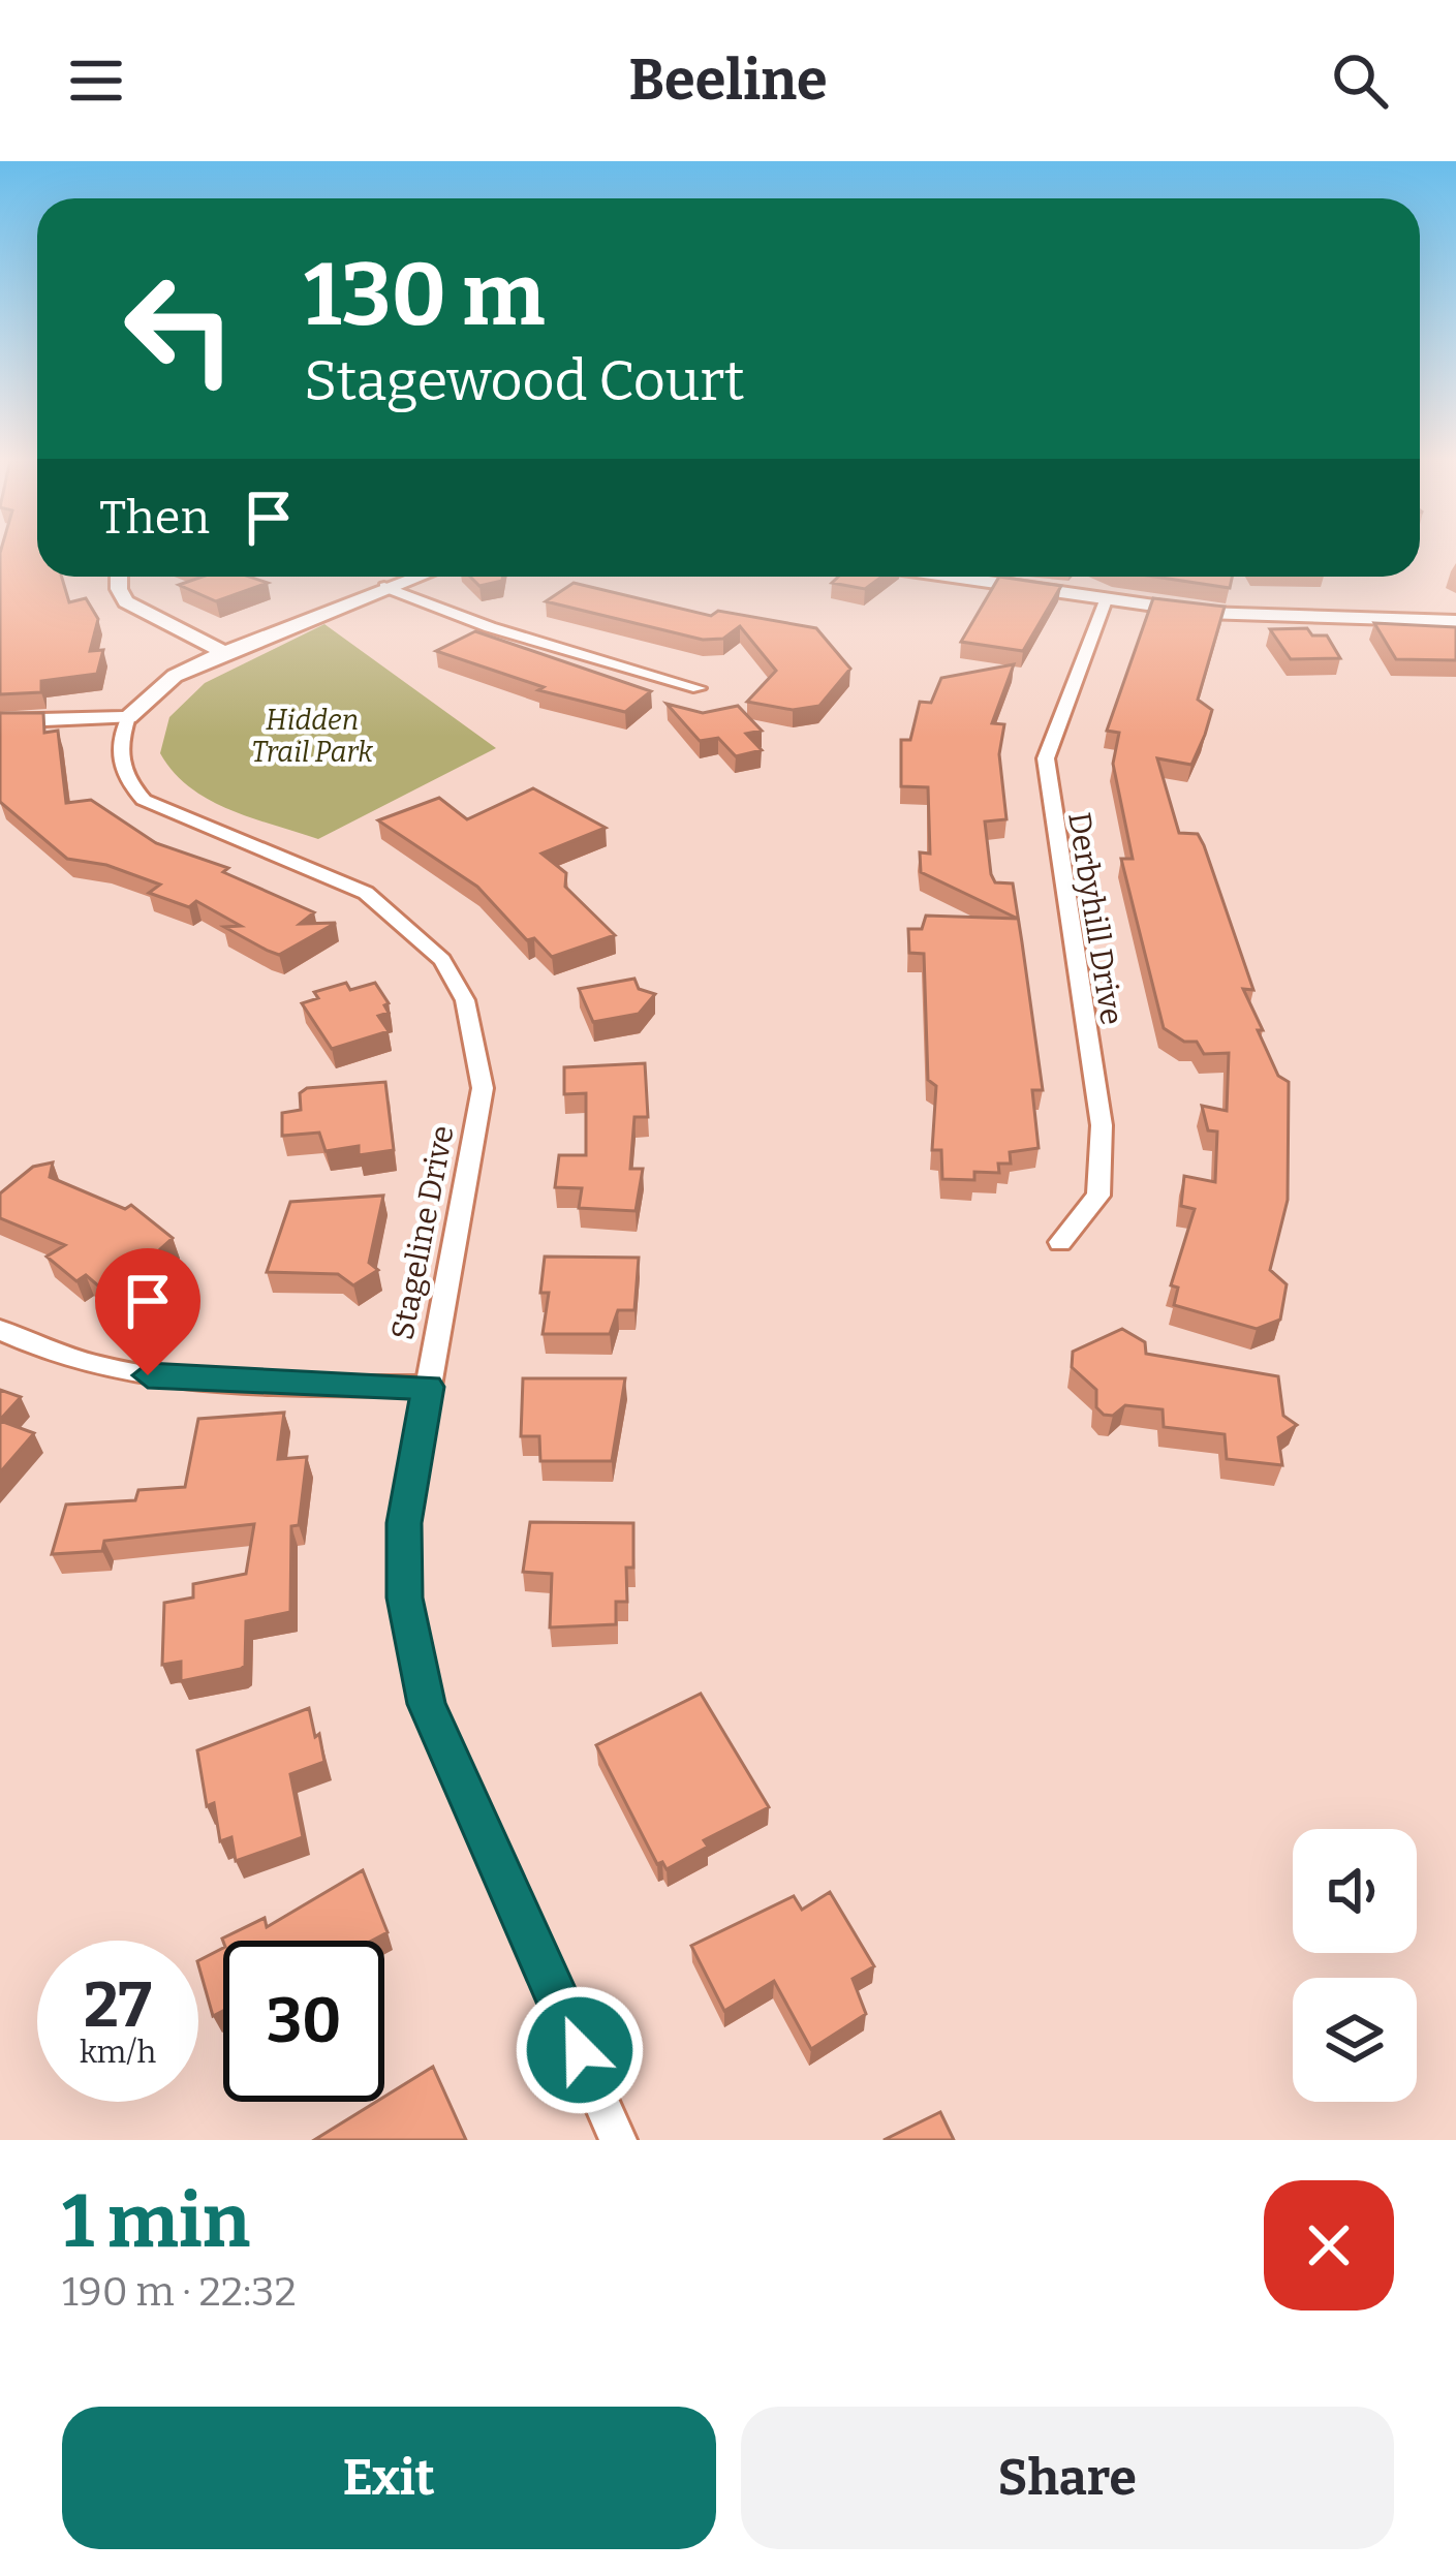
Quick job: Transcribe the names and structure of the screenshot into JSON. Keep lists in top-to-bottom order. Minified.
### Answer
{"streets":{"street":["Derbyhill Drive","Stageline Drive"]},"parks":["Hidden Trail Park"],"page":{"header":"Beeline","turn":["130 m","Stagewood Court"],"then":"Then","speed":"27 km/h","limit":"30","heading":["1 min","190 m · 22:32"],"buttons":["Exit","Share"]}}
